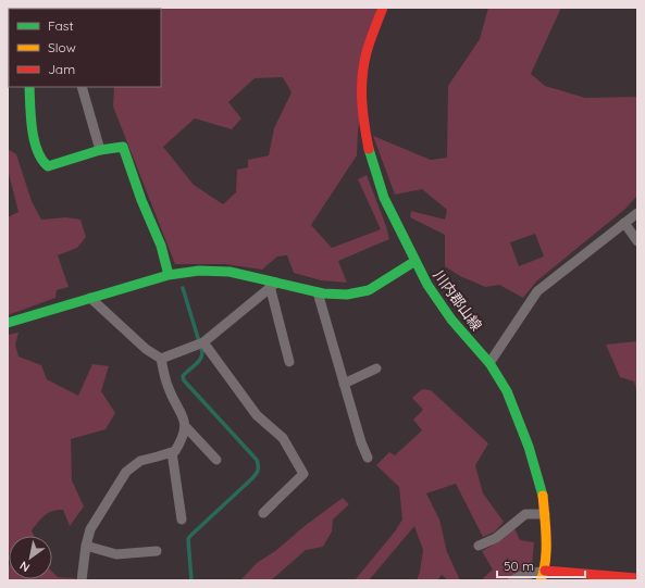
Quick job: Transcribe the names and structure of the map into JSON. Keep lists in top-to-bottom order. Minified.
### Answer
{"streets":{"street":["川内郡山線"]},"legend":["Fast","Slow","Jam"],"scale_bar":"50 m","north":"bottom left"}
